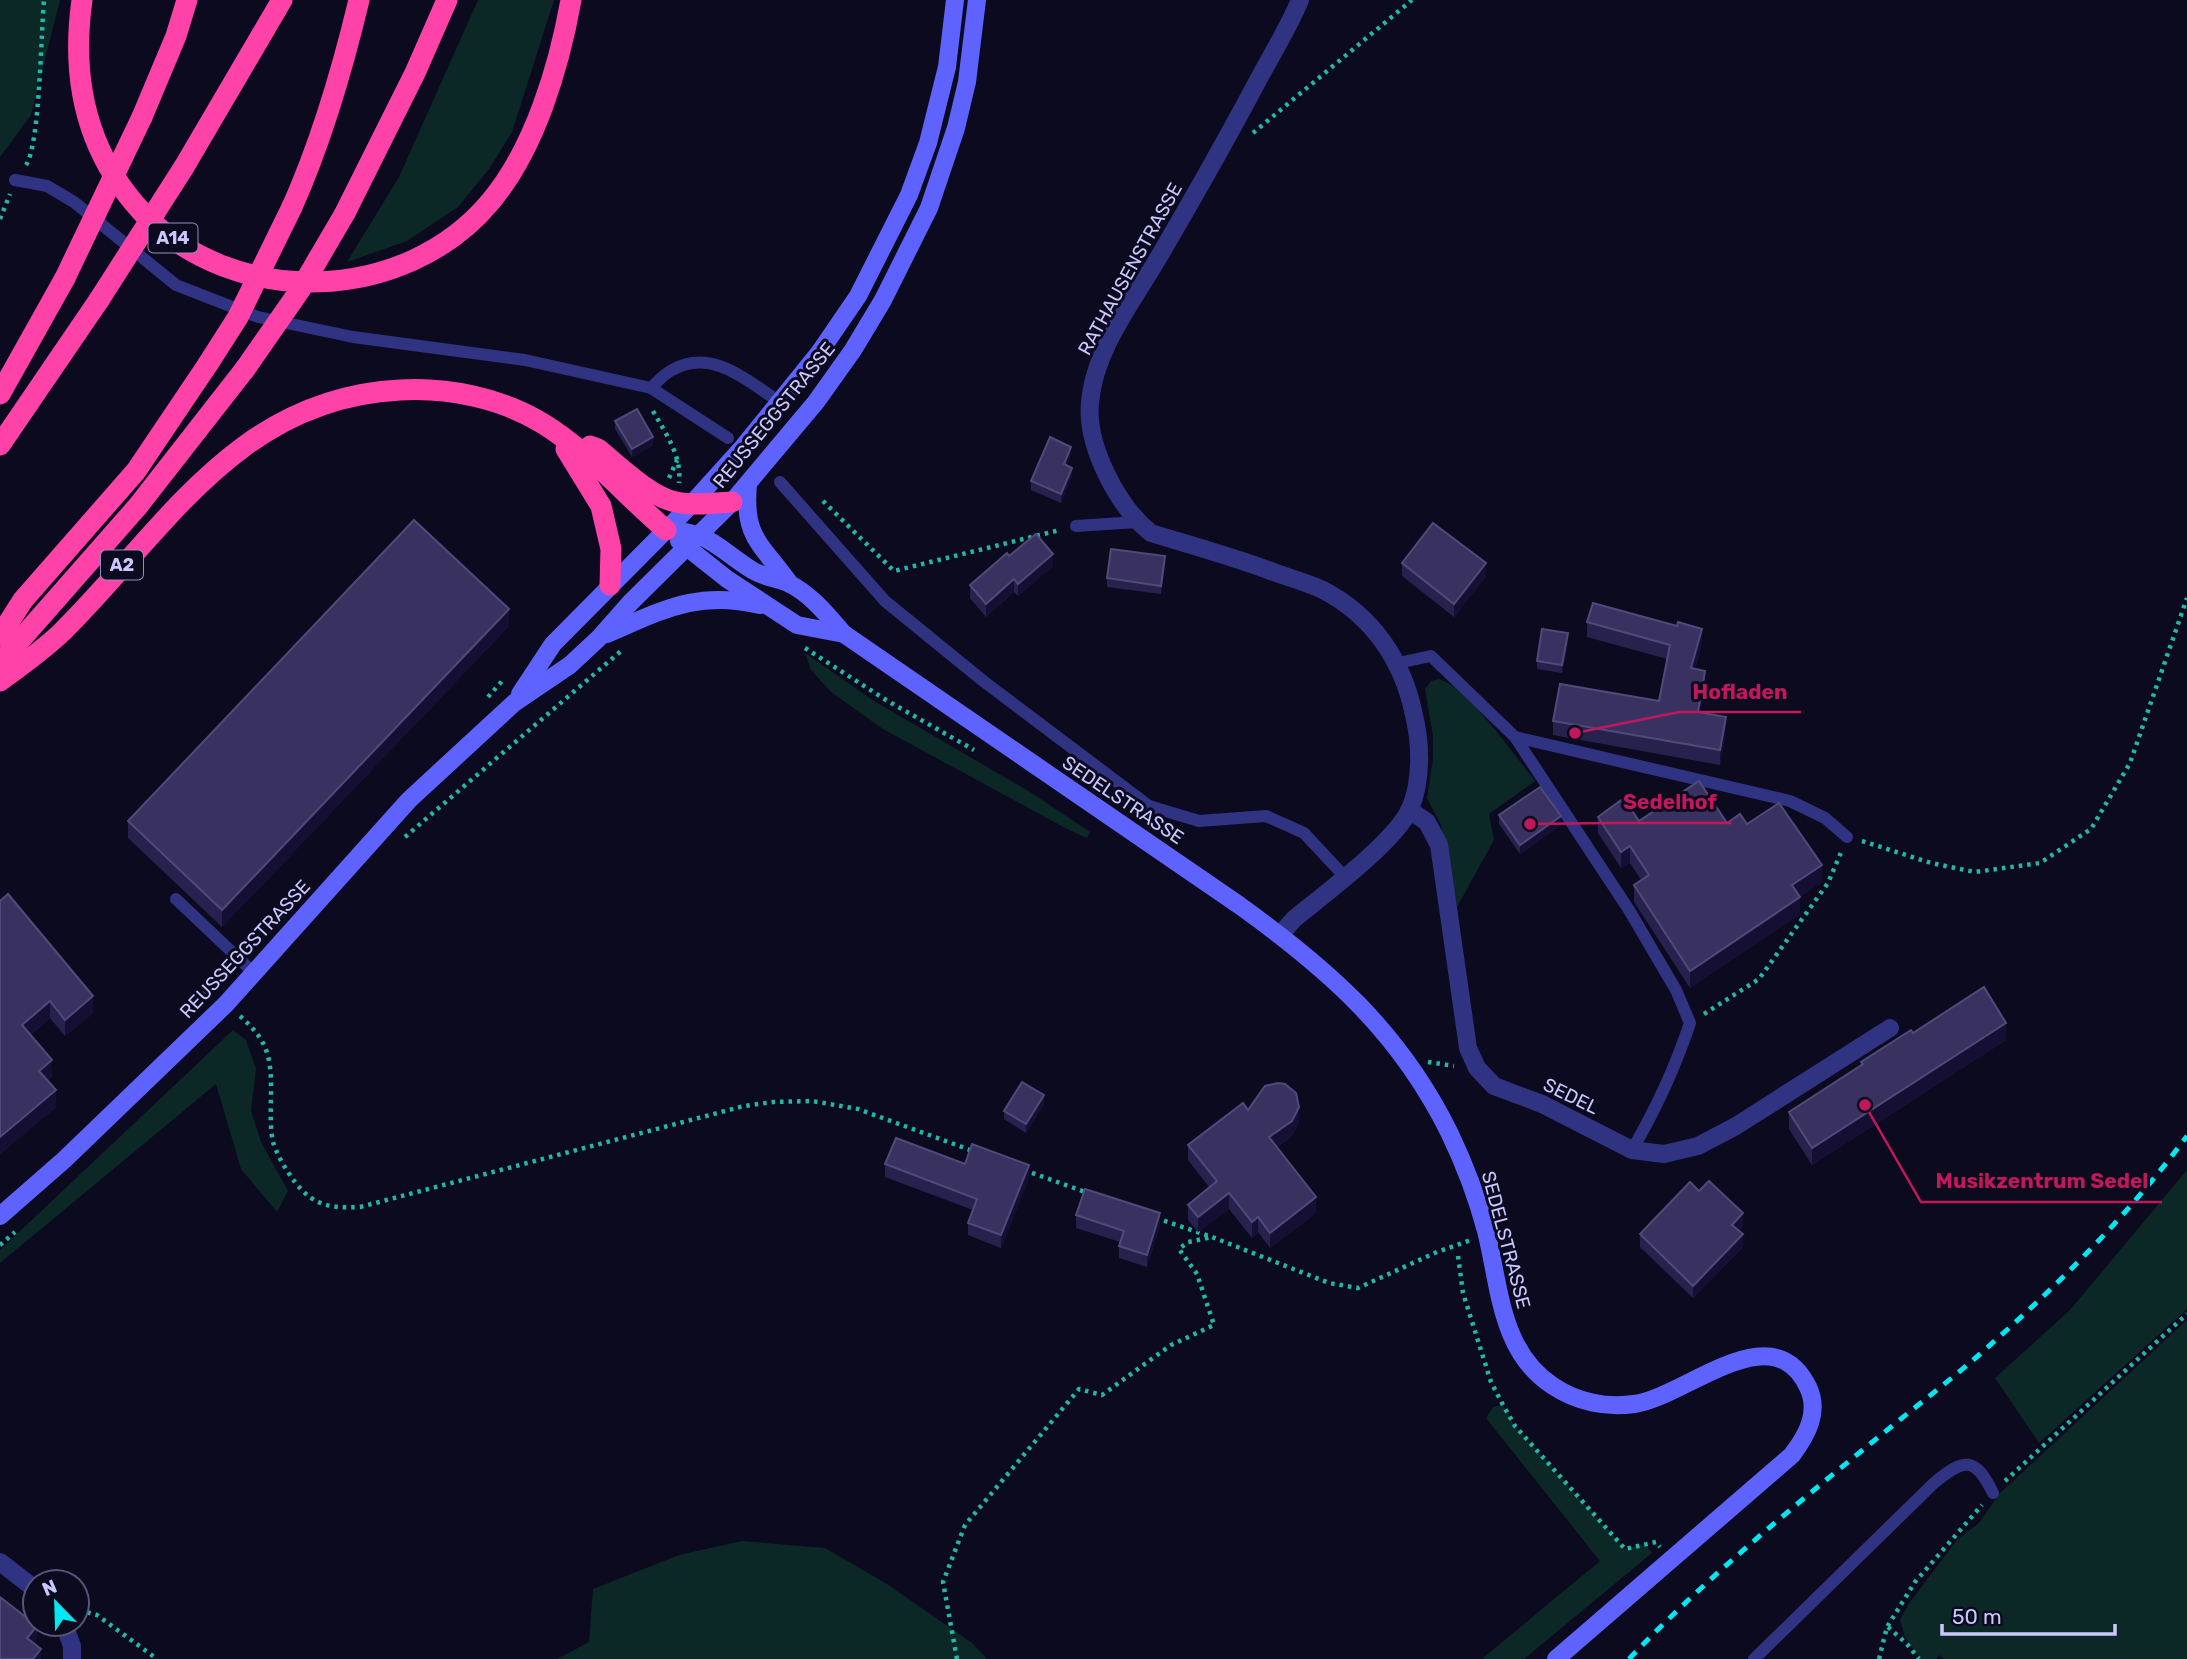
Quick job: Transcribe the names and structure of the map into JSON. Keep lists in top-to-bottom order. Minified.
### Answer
{"streets":{"highway":["A14","A2"],"main road":["REUSSEGGSTRASSE","SEDELSTRASSE"],"street":["RATHAUSENSTRASSE","SEDEL"]},"crossings":[["RATHAUSENSTRASSE","SEDELSTRASSE"],["RATHAUSENSTRASSE","SEDEL"],["REUSSEGGSTRASSE","A2"],["REUSSEGGSTRASSE","SEDELSTRASSE"],["A2","SEDELSTRASSE"]],"places":["Hofladen","Sedelhof","Musikzentrum Sedel"],"scale_bar":"50 m","north":"top left"}
